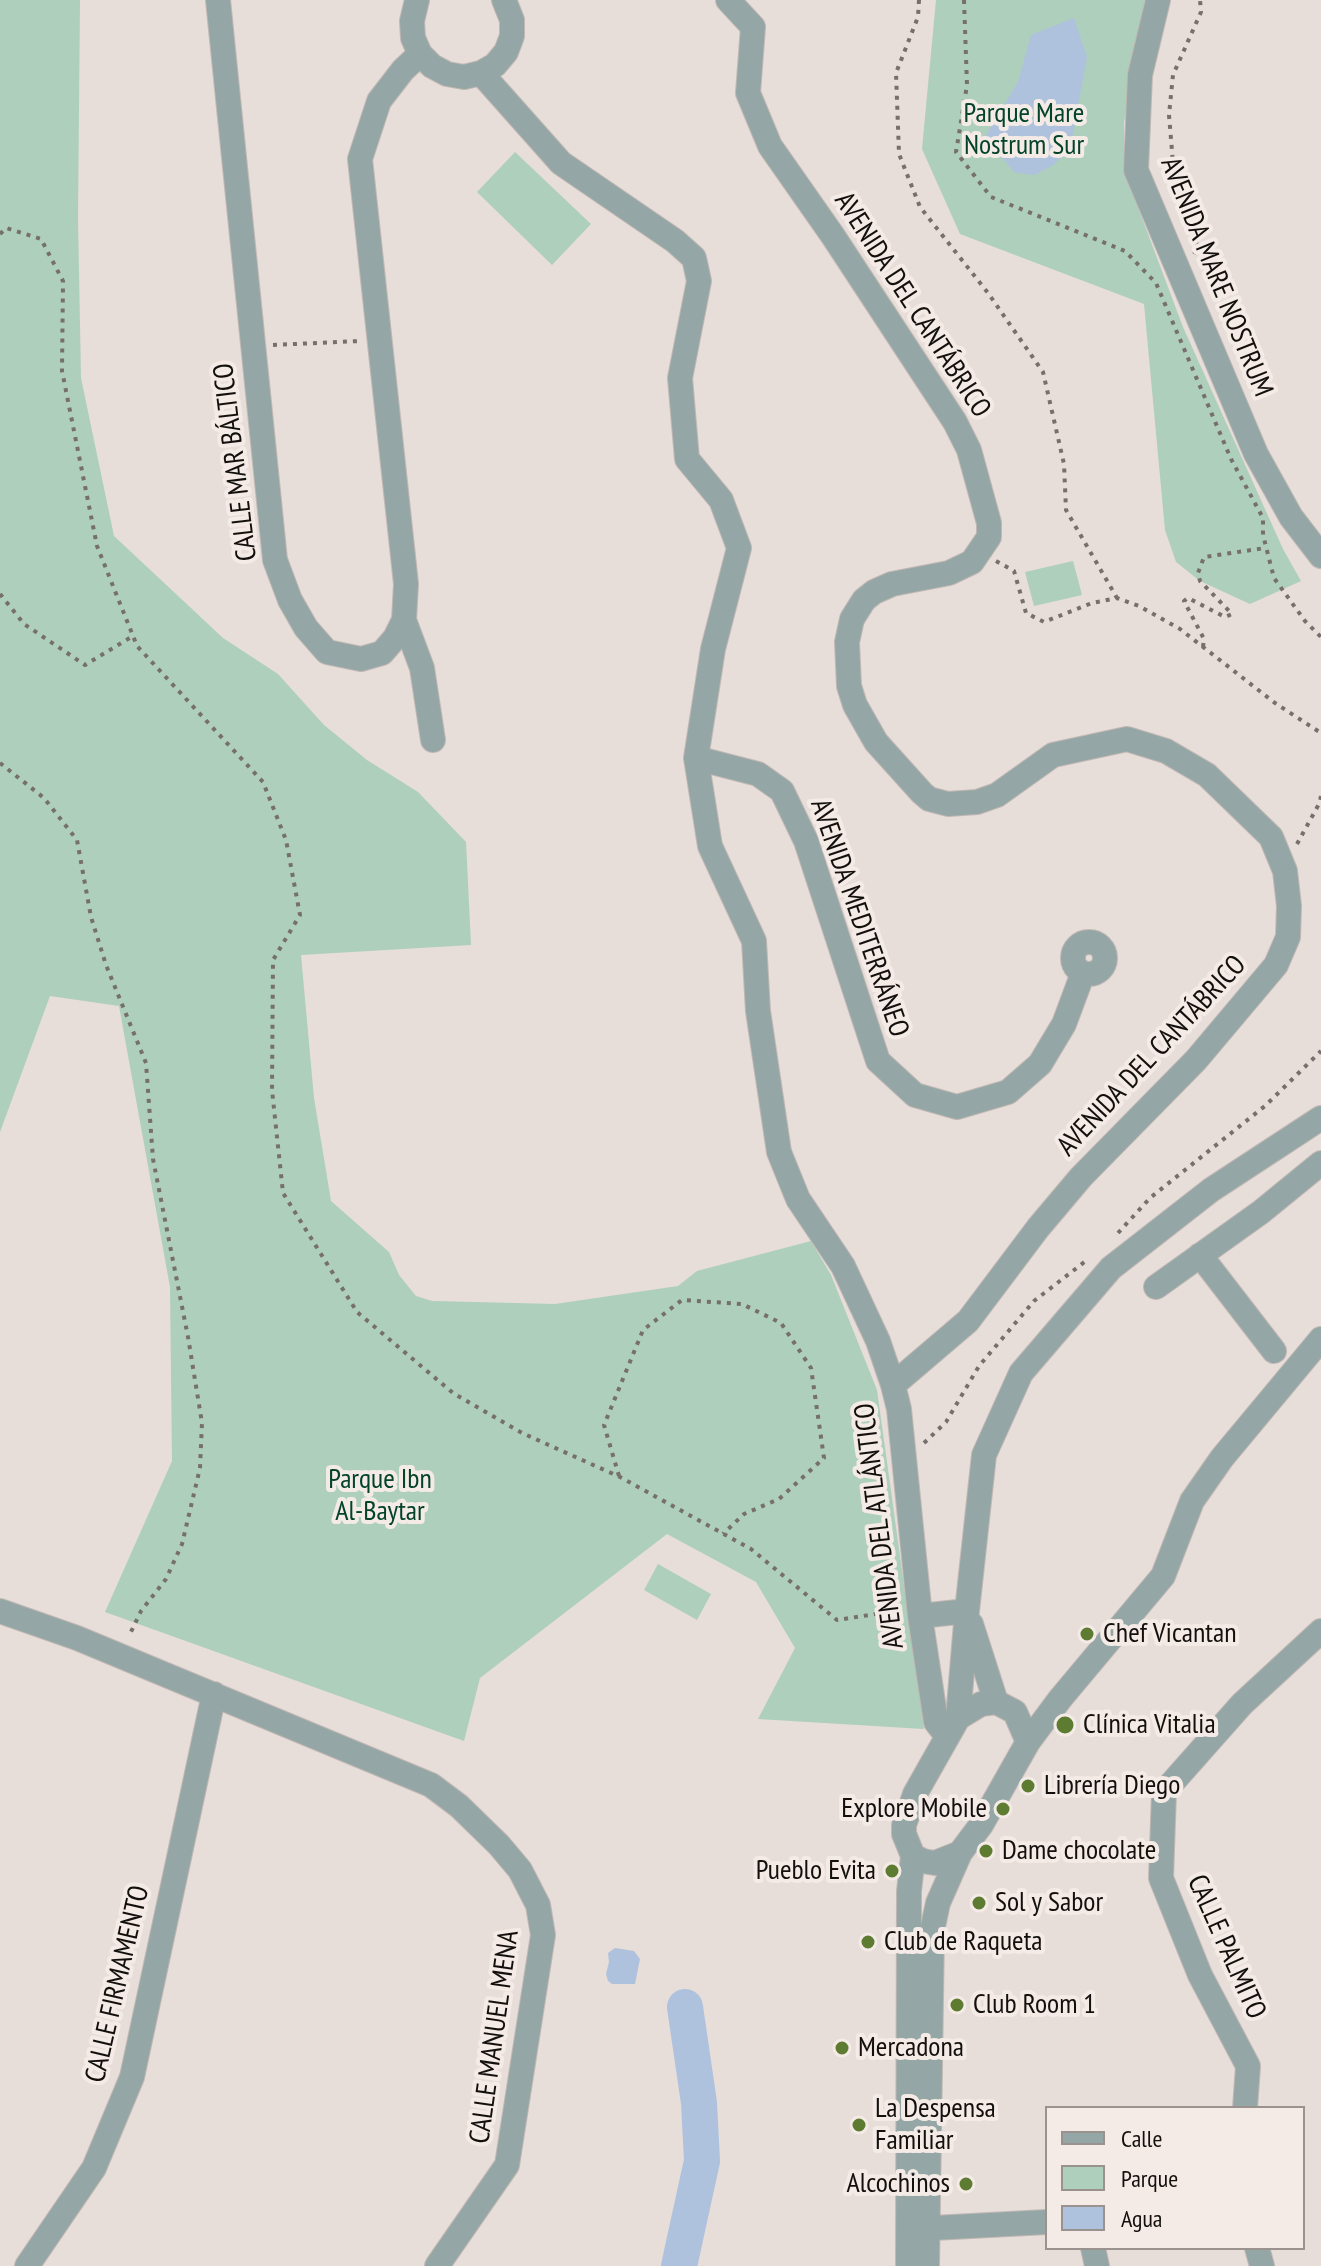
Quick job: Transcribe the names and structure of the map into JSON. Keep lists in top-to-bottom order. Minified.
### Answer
{"streets":{"street":["AVENIDA MARE NOSTRUM","AVENIDA DEL CANTÁBRICO","CALLE MAR BÁLTICO","AVENIDA MEDITERRÁNEO","AVENIDA DEL ATLÁNTICO","CALLE PALMITO","CALLE FIRMAMENTO","CALLE MANUEL MENA"]},"crossings":[["AVENIDA DEL CANTÁBRICO","AVENIDA DEL ATLÁNTICO"],["AVENIDA MEDITERRÁNEO","AVENIDA DEL ATLÁNTICO"],["CALLE FIRMAMENTO","CALLE MANUEL MENA"]],"parks":["Parque Mare Nostrum Sur","Parque Ibn Al-Baytar"],"places":["Chef Vicantan","Clínica Vitalia","Librería Diego","Explore Mobile","Dame chocolate","Pueblo Evita","Sol y Sabor","Club de Raqueta","Club Room 1","Mercadona","La Despensa Familiar","Alcochinos"],"legend":["Calle","Parque","Agua"]}
